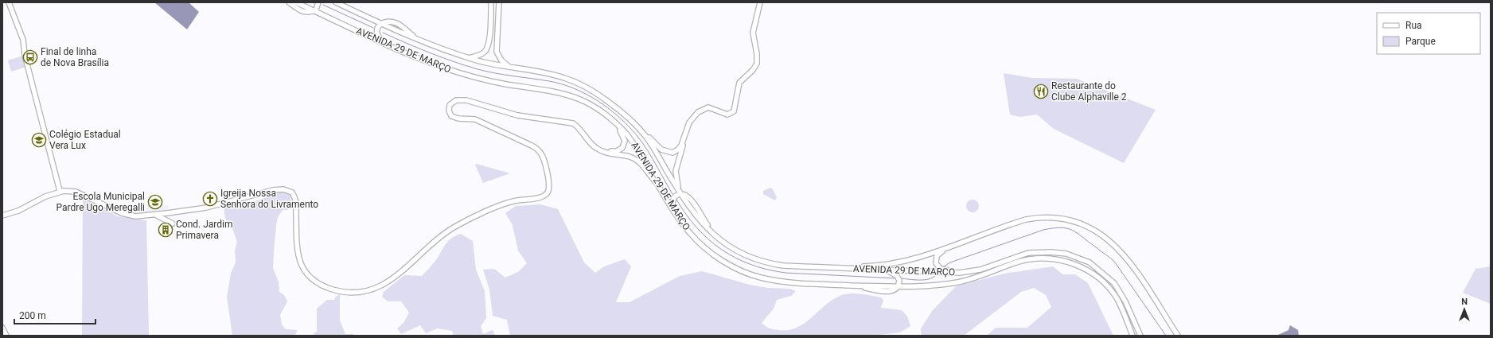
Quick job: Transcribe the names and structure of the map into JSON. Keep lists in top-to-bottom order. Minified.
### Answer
{"streets":{"main road":["AVENIDA 29 DE MARÇO"]},"places":{"bus stop":["Final de linha de Nova Brasília"],"restaurant":["Restaurante do Clube Alphaville 2"],"school or university":["Colégio Estadual Vera Lux","Escola Municipal Pardre Ugo Meregalli"],"church":["Igreija Nossa Senhora do Livramento"],"building":["Cond. Jardim Primavera"]},"legend":["Rua","Parque"],"scale_bar":"200 m","north":"top"}
